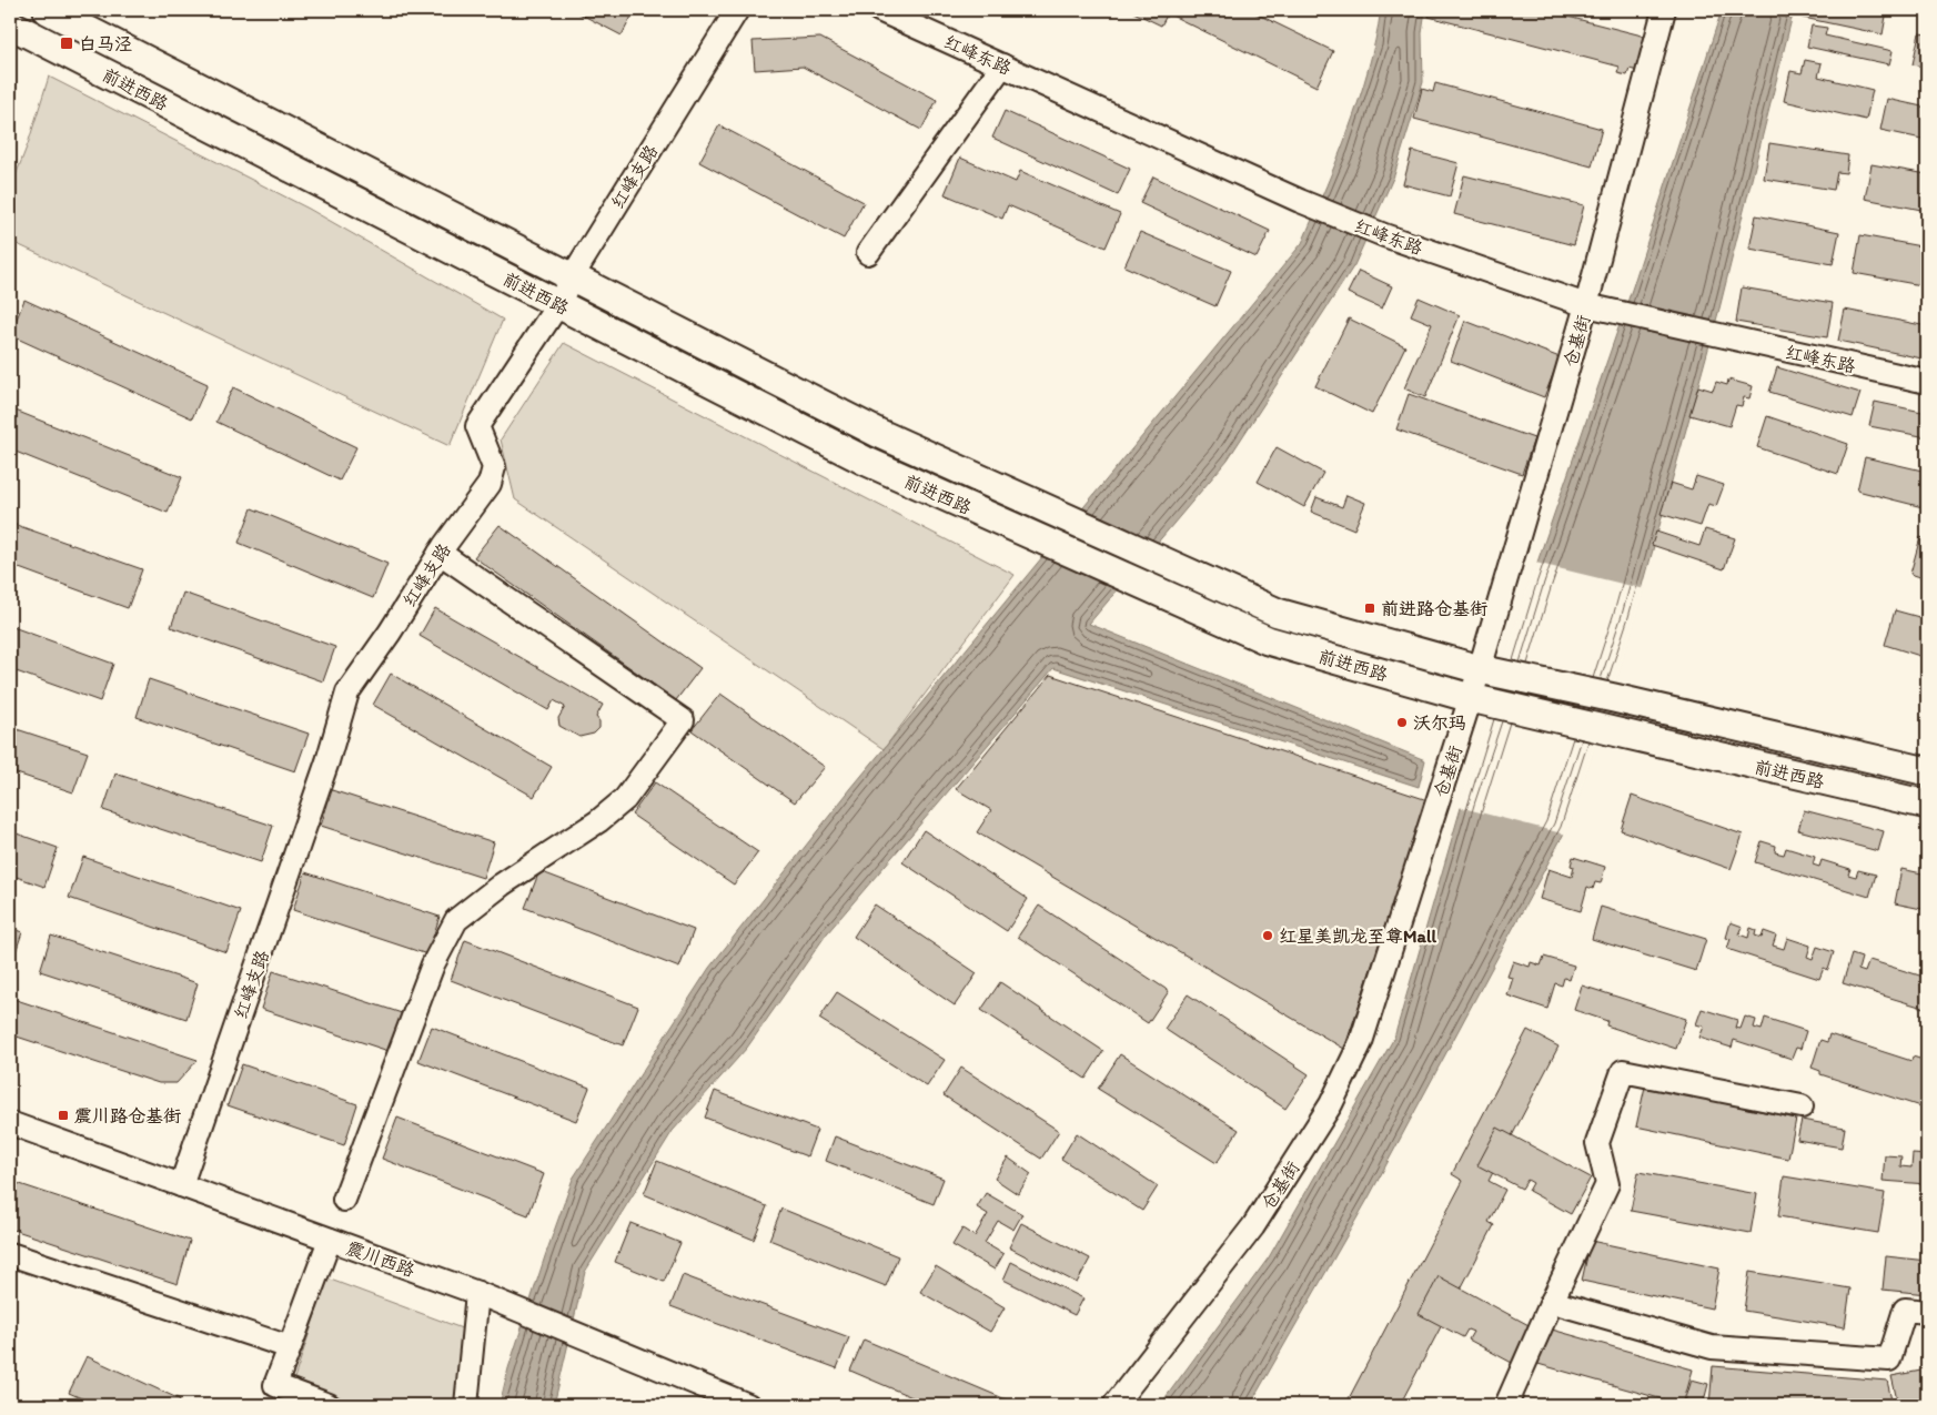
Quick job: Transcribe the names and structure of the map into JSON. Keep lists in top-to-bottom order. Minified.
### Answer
{"streets":{"main road":["前进西路"],"street":["红峰东路","红峰支路","仓基街","震川西路"]},"crossings":[["红峰东路","仓基街"],["前进西路","红峰支路"],["前进西路","仓基街"],["红峰支路","震川西路"]],"places":{"transit":["白马泾","前进路仓基街","震川路仓基街"],"other":["沃尔玛","红星美凯龙至尊Mall"]}}
